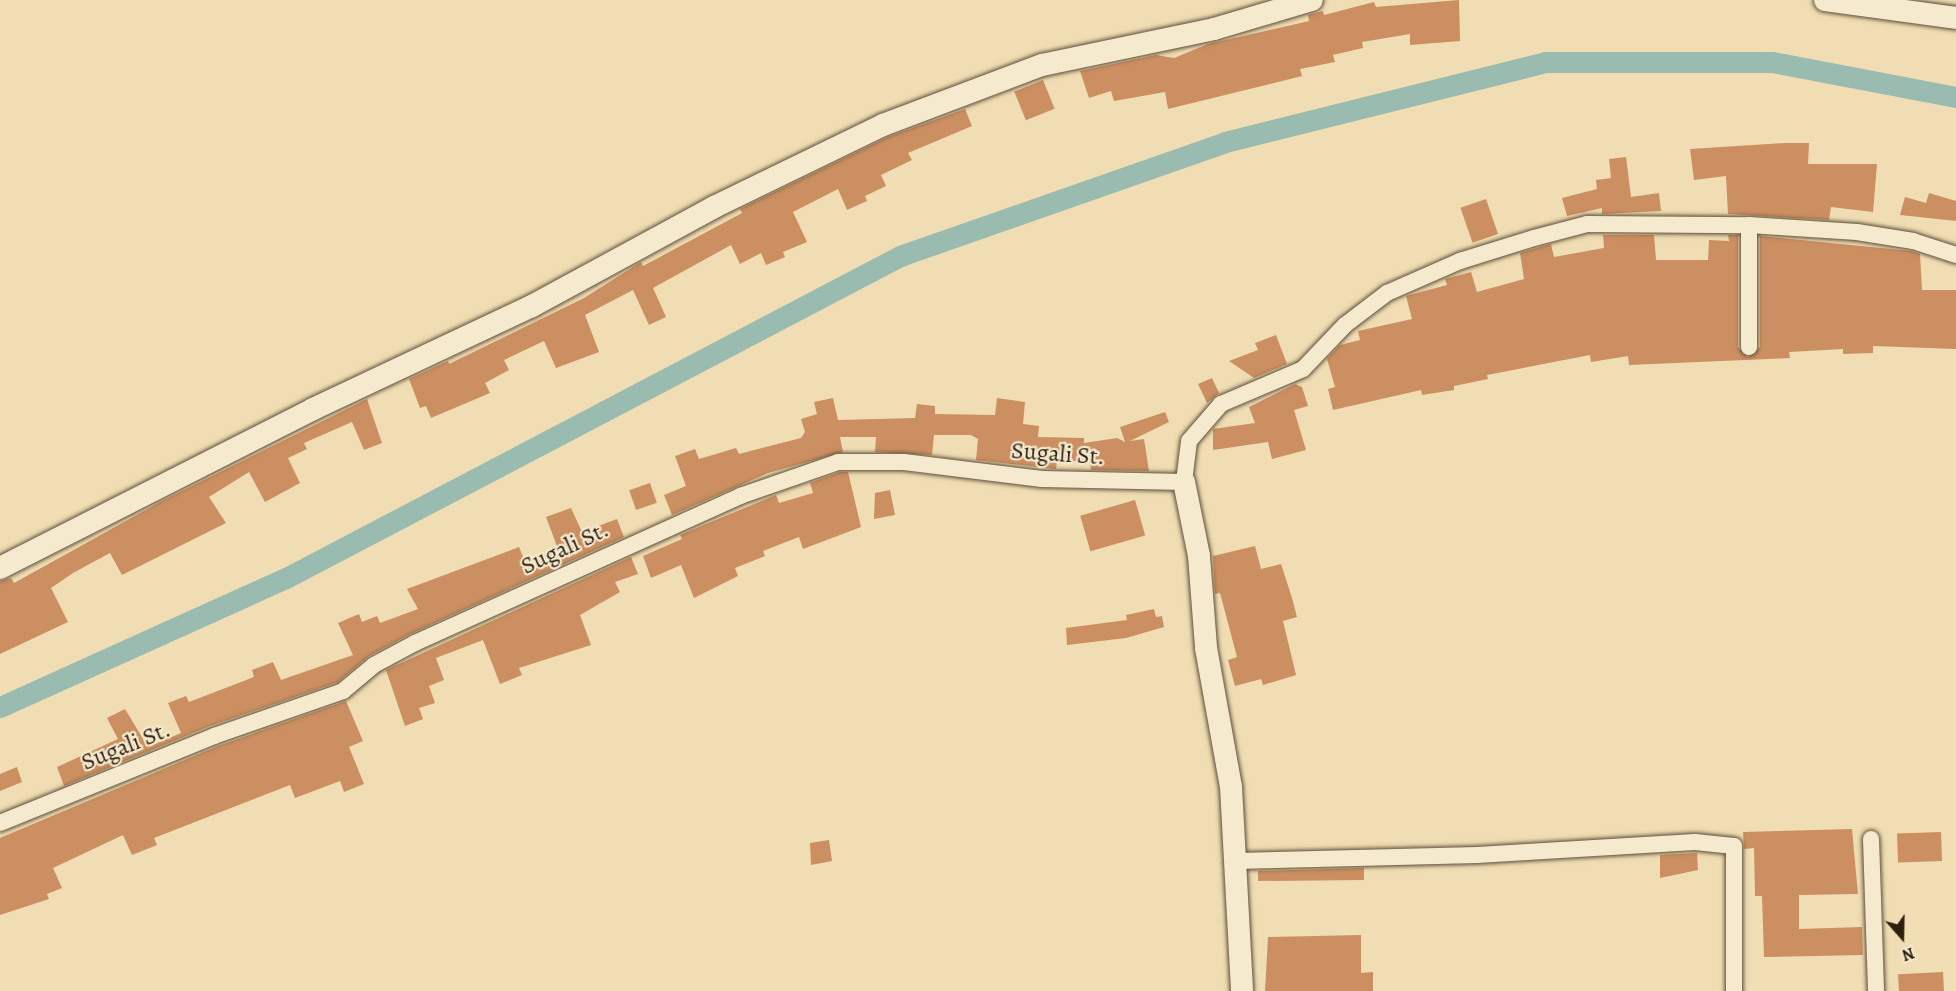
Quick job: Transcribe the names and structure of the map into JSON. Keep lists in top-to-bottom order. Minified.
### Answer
{"streets":{"street":["Sugali St."]},"north":"bottom"}
